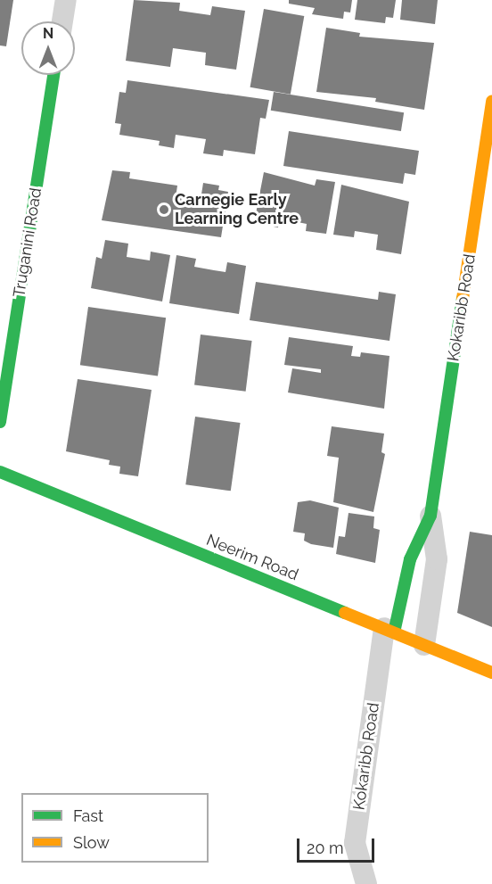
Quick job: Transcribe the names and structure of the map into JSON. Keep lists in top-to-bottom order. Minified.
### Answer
{"streets":{"street":["Truganini Road","Kokaribb Road","Neerim Road"]},"crossings":[["Kokaribb Road","Neerim Road"]],"places":["Carnegie Early Learning Centre"],"legend":["Fast","Slow"],"scale_bar":"20 m","north":"top"}
